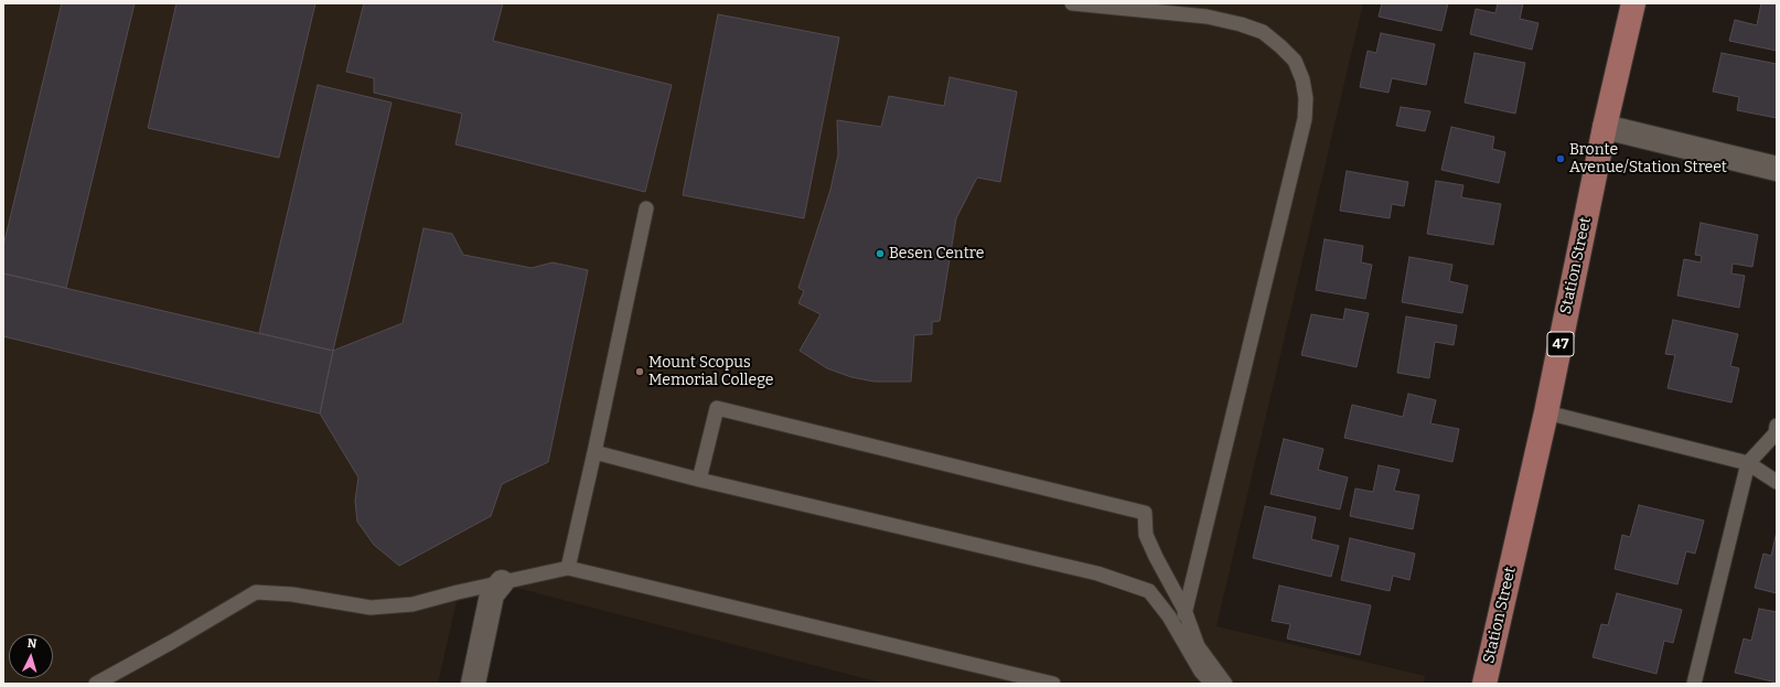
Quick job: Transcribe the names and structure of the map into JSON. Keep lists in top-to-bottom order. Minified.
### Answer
{"streets":{"main road":["Station Street","47"]},"places":["Bronte Avenue/Station Street","Besen Centre","Mount Scopus Memorial College"],"north":"top"}
